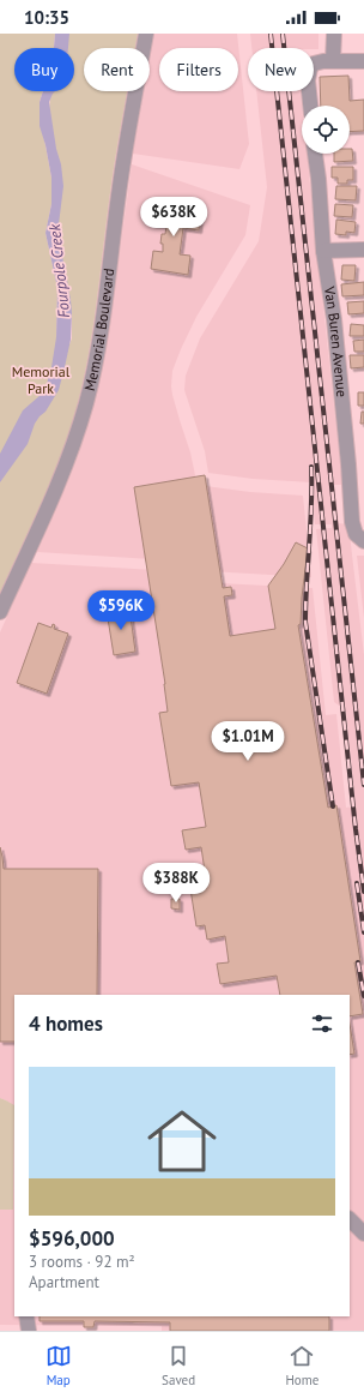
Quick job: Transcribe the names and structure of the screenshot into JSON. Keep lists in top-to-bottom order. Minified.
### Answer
{"streets":{"street":["Memorial Boulevard","Van Buren Avenue"]},"water":["Fourpole Creek"],"parks":["Memorial Park"],"page":{"status":"10:35","chip":["Buy","Rent","Filters","New"],"price":["$638K","$596K","$1.01M","$388K"],"heading":"4 homes","list":[{"name":"$596,000","note":"3 rooms · 92 m² · Apartment"}],"tabs":["Map","Saved","Home"]}}
